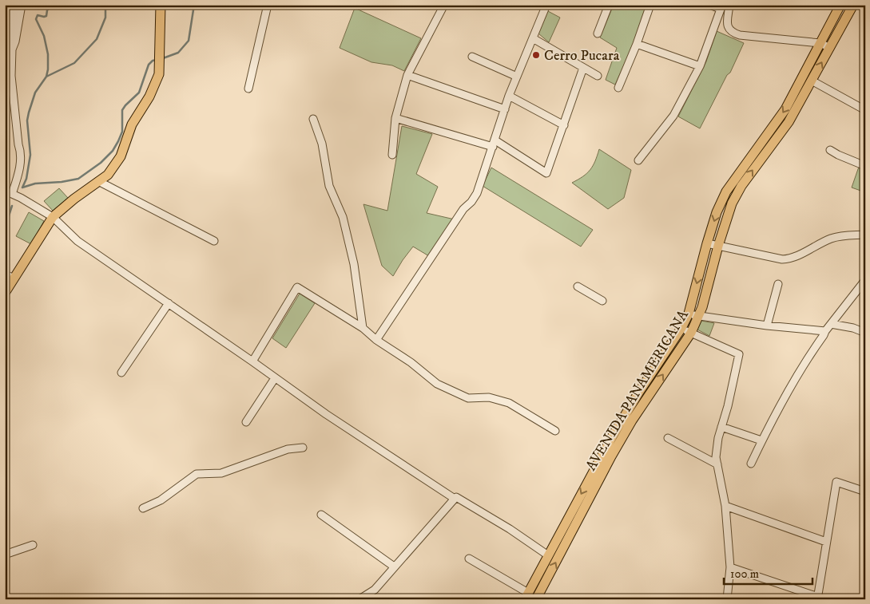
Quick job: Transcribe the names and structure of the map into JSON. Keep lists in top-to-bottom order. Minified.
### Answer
{"streets":{"main road":["AVENIDA PANAMERICANA"]},"places":["Cerro Pucara"],"scale_bar":"100 m"}
